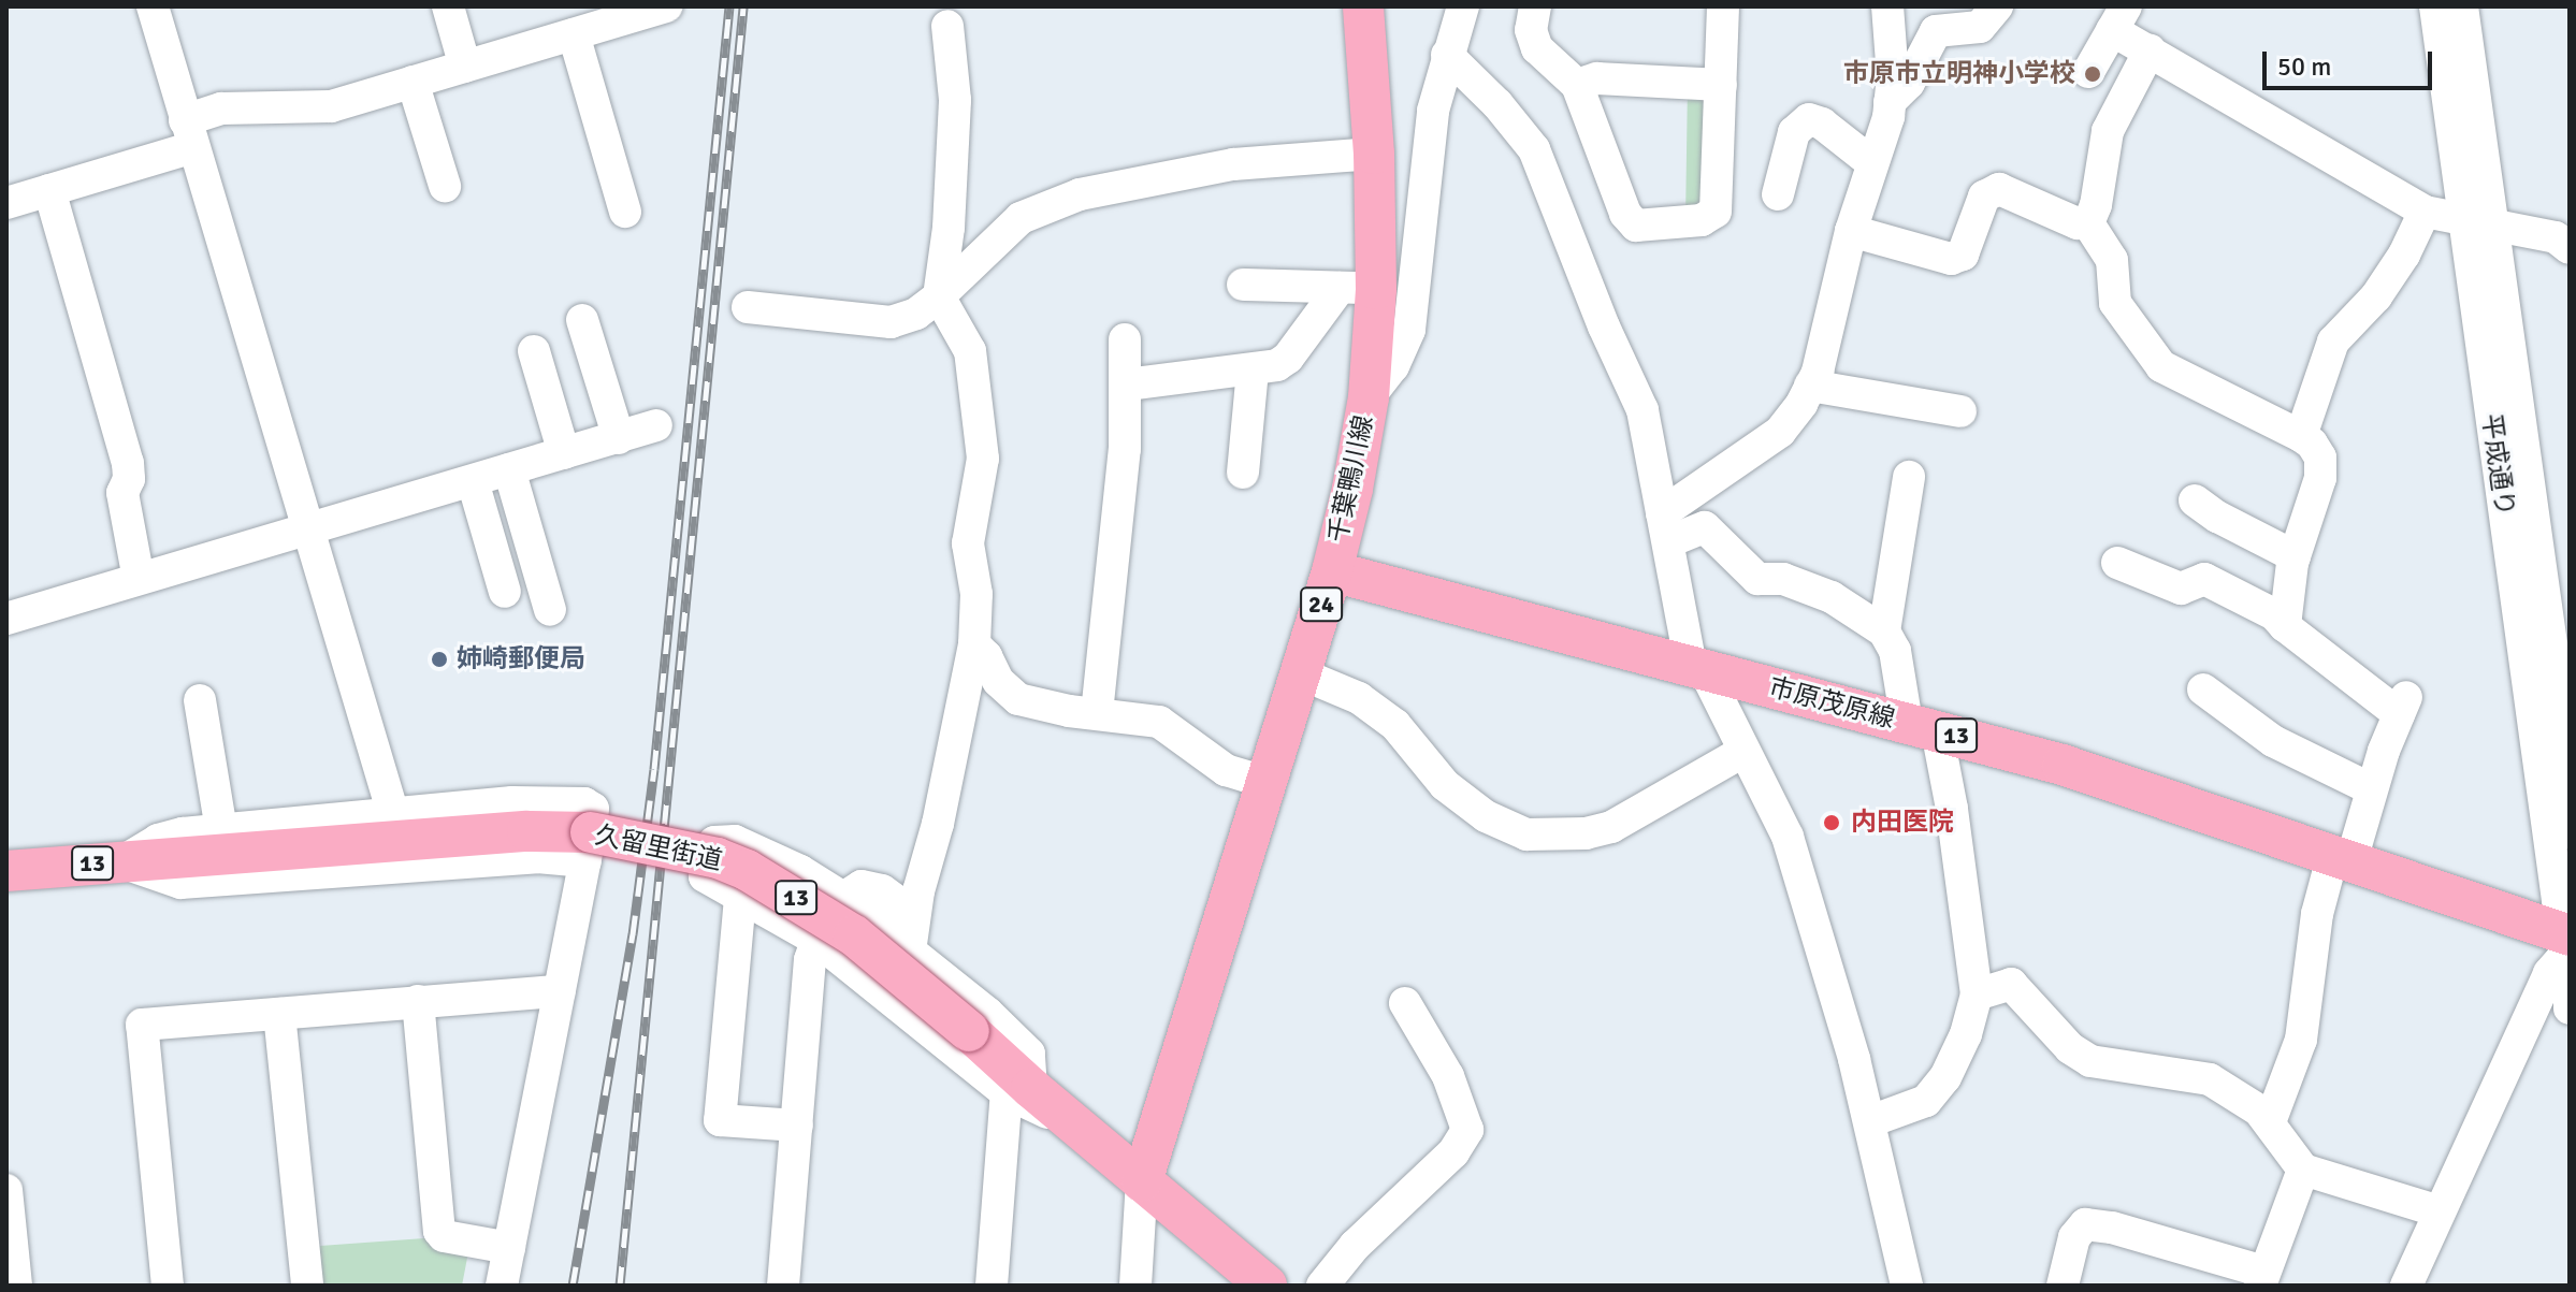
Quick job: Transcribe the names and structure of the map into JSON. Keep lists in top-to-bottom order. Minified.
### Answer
{"streets":{"main road":["千葉鴨川線","24","市原茂原線","13","久留里街道"],"street":["平成通り"]},"crossings":[["千葉鴨川線","市原茂原線"],["千葉鴨川線","久留里街道"]],"places":["市原市立明神小学校","姉崎郵便局","内田医院"],"scale_bar":"50 m"}
